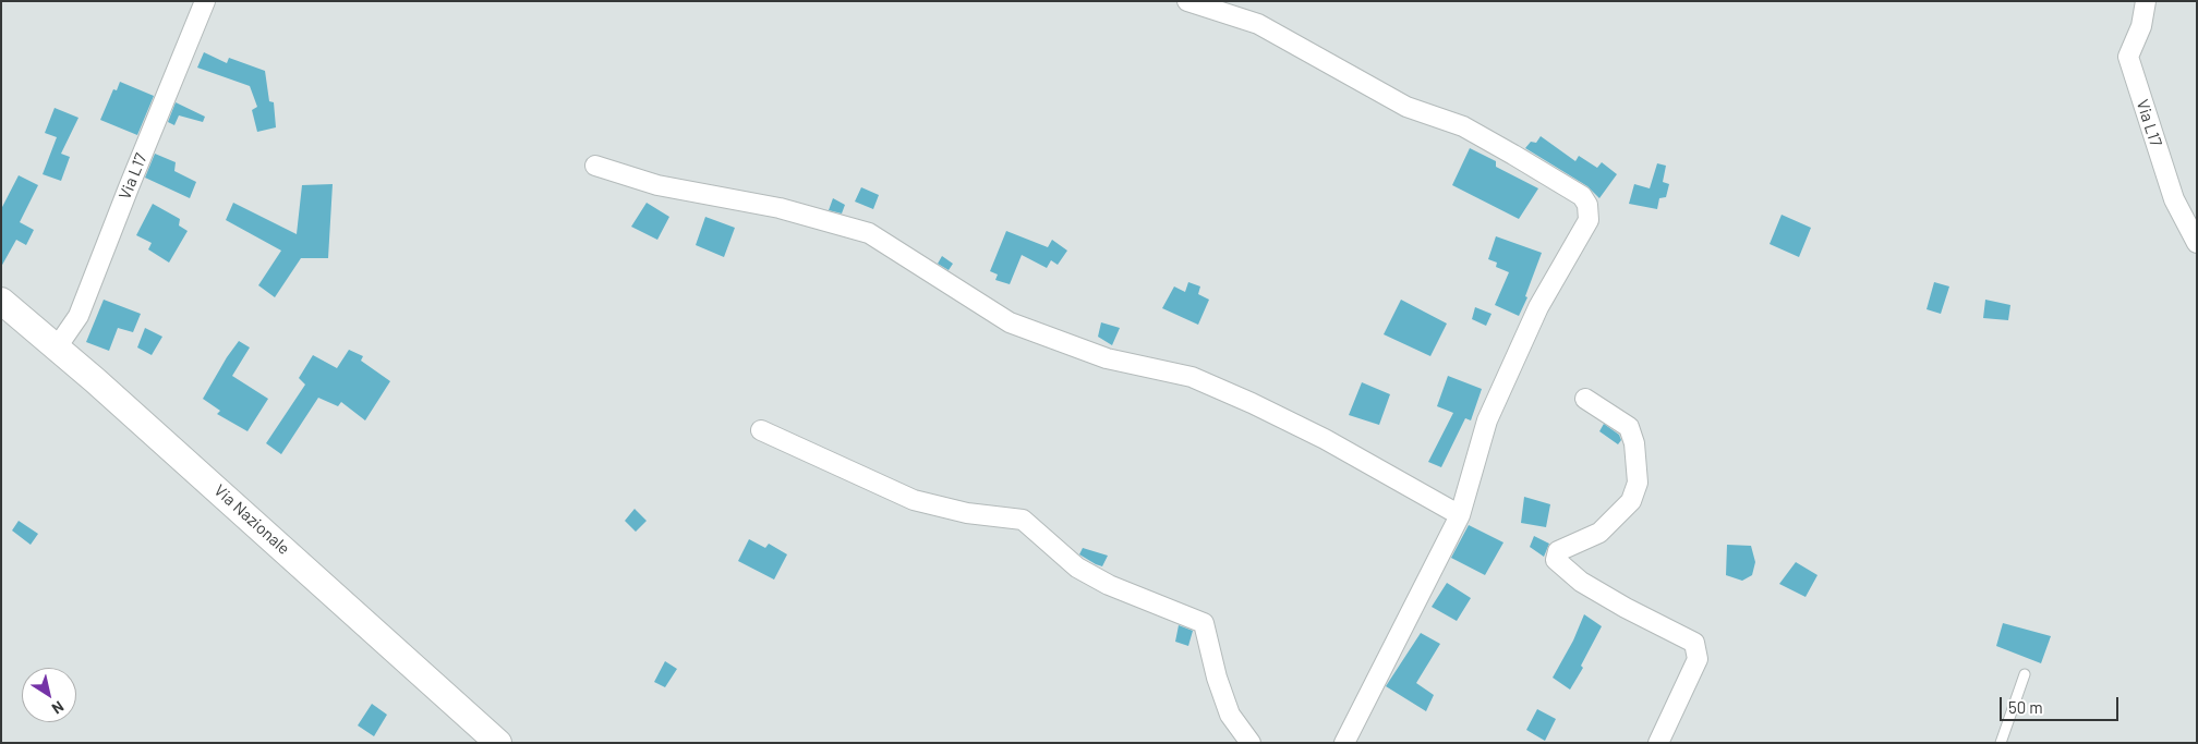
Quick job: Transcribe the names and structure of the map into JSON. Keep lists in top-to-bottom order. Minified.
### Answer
{"streets":{"main road":["Via Nazionale"],"street":["Via L17"]},"crossings":[["Via L17","Via Nazionale"]],"scale_bar":"50 m","north":"bottom right"}
